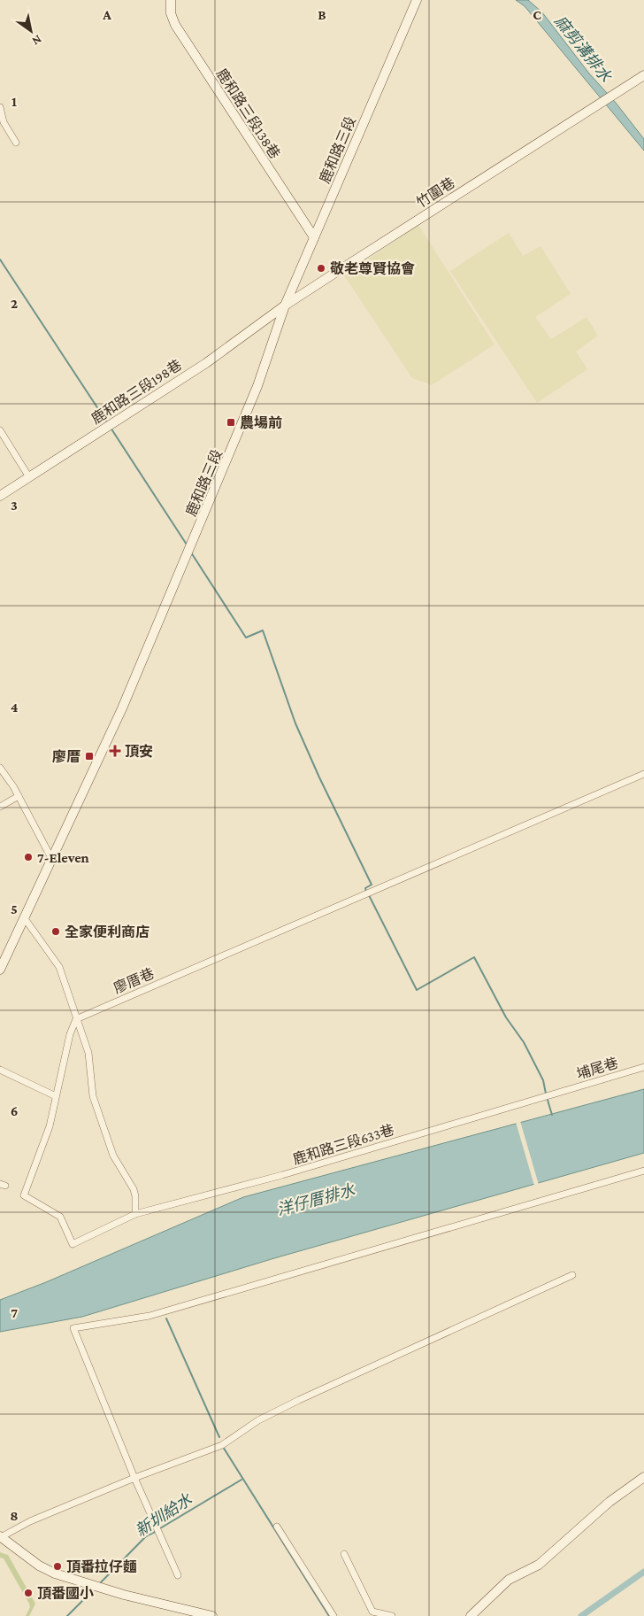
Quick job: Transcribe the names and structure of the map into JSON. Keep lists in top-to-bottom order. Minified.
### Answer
{"streets":{"street":["鹿和路三段138巷","鹿和路三段","竹圍巷","鹿和路三段198巷","廖厝巷","埔尾巷","鹿和路三段633巷"]},"crossings":[["鹿和路三段138巷","鹿和路三段"],["鹿和路三段","竹圍巷"],["鹿和路三段","鹿和路三段198巷"],["竹圍巷","鹿和路三段198巷"],["埔尾巷","鹿和路三段633巷"]],"water":["麻剪溝排水","洋仔厝排水","新圳給水"],"places":{"other":["敬老尊賢協會","7-Eleven","全家便利商店","頂番拉仔麵","頂番國小"],"transit":["農場前","廖厝"],"health":["頂安"]},"north":"bottom right","grid":{"columns":["A","B","C"],"rows":["1","2","3","4","5","6","7","8"]}}
